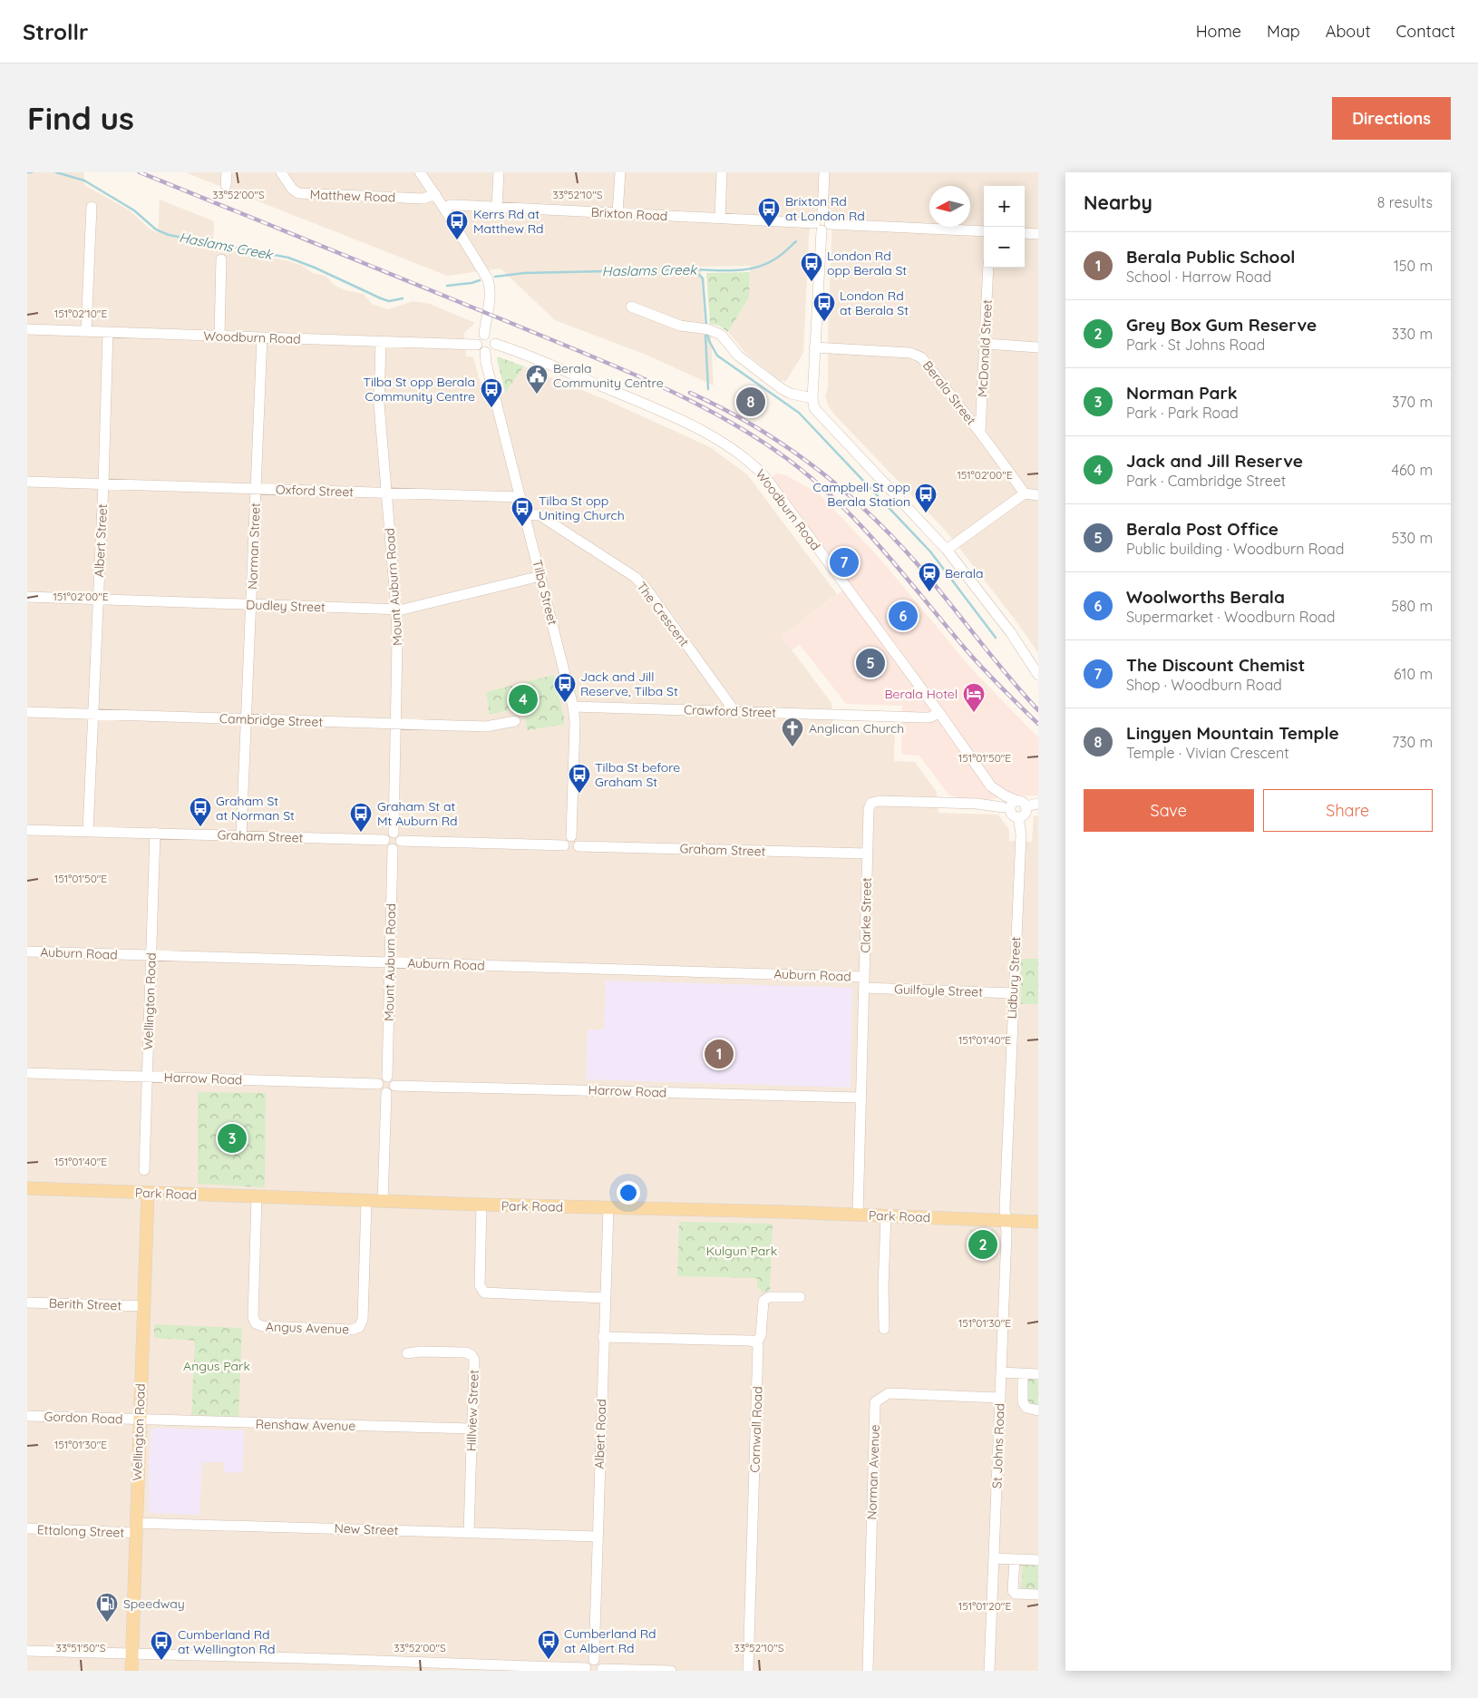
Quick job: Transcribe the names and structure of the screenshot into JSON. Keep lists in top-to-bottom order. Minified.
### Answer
{"streets":{"main road":["Wellington Road","Park Road"],"street":["Matthew Road","Brixton Road","Woodburn Road","McDonald Street","Berala Street","Oxford Street","Albert Street","Norman Street","Mount Auburn Road","Tilba Street","Dudley Street","The Crescent","Crawford Street","Cambridge Street","Graham Street","Clarke Street","Auburn Road","Lidbury Street","Guilfoyle Street","Harrow Road","Berith Street","Angus Avenue","Hillview Street","Gordon Road","Renshaw Avenue","Cornwall Road","Albert Road","St Johns Road","Norman Avenue","New Street","Ettalong Street"]},"crossings":[["Woodburn Road","Albert Street"],["Woodburn Road","Norman Street"],["Woodburn Road","Mount Auburn Road"],["Woodburn Road","Tilba Street"],["Woodburn Road","Crawford Street"],["Woodburn Road","Clarke Street"],["Woodburn Road","Lidbury Street"],["McDonald Street","Berala Street"],["Oxford Street","Albert Street"],["Oxford Street","Norman Street"],["Oxford Street","Mount Auburn Road"],["Oxford Street","Tilba Street"],["Albert Street","Dudley Street"],["Albert Street","Cambridge Street"],["Albert Street","Graham Street"],["Norman Street","Dudley Street"],["Norman Street","Cambridge Street"],["Norman Street","Graham Street"],["Mount Auburn Road","Dudley Street"],["Mount Auburn Road","Cambridge Street"],["Mount Auburn Road","Graham Street"],["Mount Auburn Road","Auburn Road"],["Mount Auburn Road","Harrow Road"],["Tilba Street","Dudley Street"],["Tilba Street","The Crescent"],["Tilba Street","Crawford Street"],["Tilba Street","Graham Street"],["The Crescent","Crawford Street"],["Graham Street","Clarke Street"],["Graham Street","Wellington Road"],["Clarke Street","Auburn Road"],["Clarke Street","Lidbury Street"],["Clarke Street","Guilfoyle Street"],["Clarke Street","Harrow Road"],["Clarke Street","Park Road"],["Auburn Road","Wellington Road"],["Lidbury Street","Guilfoyle Street"],["Lidbury Street","Park Road"],["Lidbury Street","St Johns Road"],["Wellington Road","Harrow Road"],["Wellington Road","Park Road"],["Wellington Road","Berith Street"],["Wellington Road","Gordon Road"],["Wellington Road","Renshaw Avenue"],["Wellington Road","New Street"],["Wellington Road","Ettalong Street"],["Park Road","Angus Avenue"],["Park Road","Albert Road"],["Park Road","St Johns Road"],["Hillview Street","Renshaw Avenue"],["Hillview Street","New Street"],["Gordon Road","Renshaw Avenue"],["Albert Road","New Street"],["St Johns Road","Norman Avenue"],["New Street","Ettalong Street"]],"water":["Haslams Creek"],"parks":["Kulgun Park","Angus Park"],"places":{"bus stop":["Brixton Rd at London Rd","Kerrs Rd at Matthew Rd","London Rd opp Berala St","London Rd at Berala St","Tilba St opp Berala Community Centre","Campbell St opp Berala Station","Tilba St opp Uniting Church","Jack and Jill Reserve, Tilba St","Tilba St before Graham St","Graham St at Norman St","Graham St at Mt Auburn Rd","Cumberland Rd at Albert Rd","Cumberland Rd at Wellington Rd"],"public building":["Berala Community Centre"],"station":["Berala"],"hotel":["Berala Hotel"],"church":["Anglican Church"],"fuel station":["Speedway"]},"north":"left","page":{"header":"Strollr","nav":["Home","Map","About","Contact"],"buttons":["Directions",["Save","Share"]],"title":"Find us","heading":["Nearby","8 results"],"map_buttons":["+","−"],"list":[{"mark":"1","name":"Berala Public School","note":"School · Harrow Road","value":"150 m"},{"mark":"2","name":"Grey Box Gum Reserve","note":"Park · St Johns Road","value":"330 m"},{"mark":"3","name":"Norman Park","note":"Park · Park Road","value":"370 m"},{"mark":"4","name":"Jack and Jill Reserve","note":"Park · Cambridge Street","value":"460 m"},{"mark":"5","name":"Berala Post Office","note":"Public building · Woodburn Road","value":"530 m"},{"mark":"6","name":"Woolworths Berala","note":"Supermarket · Woodburn Road","value":"580 m"},{"mark":"7","name":"The Discount Chemist","note":"Shop · Woodburn Road","value":"610 m"},{"mark":"8","name":"Lingyen Mountain Temple","note":"Temple · Vivian Crescent","value":"730 m"}],"pins":["8","7","6","5","4","1","3","2"]},"coordinates":["33°52'00\"S","33°52'10\"S","151°02'10\"E","151°02'00\"E","151°01'50\"E","151°01'40\"E","151°01'30\"E","151°01'20\"E","33°51'50\"S"]}
